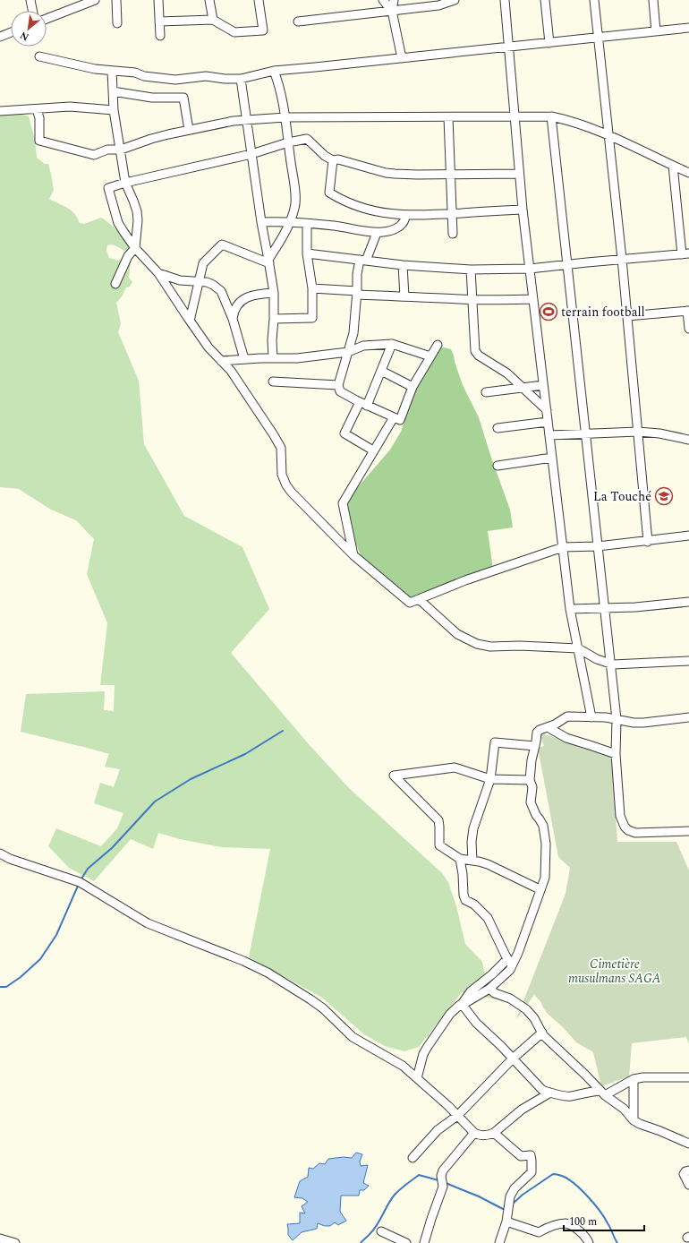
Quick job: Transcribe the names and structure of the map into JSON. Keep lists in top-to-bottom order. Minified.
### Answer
{"parks":["Cimetière musulmans SAGA"],"places":{"sports":["terrain football"],"school or university":["La Touché"]},"scale_bar":"100 m","north":"bottom left"}
